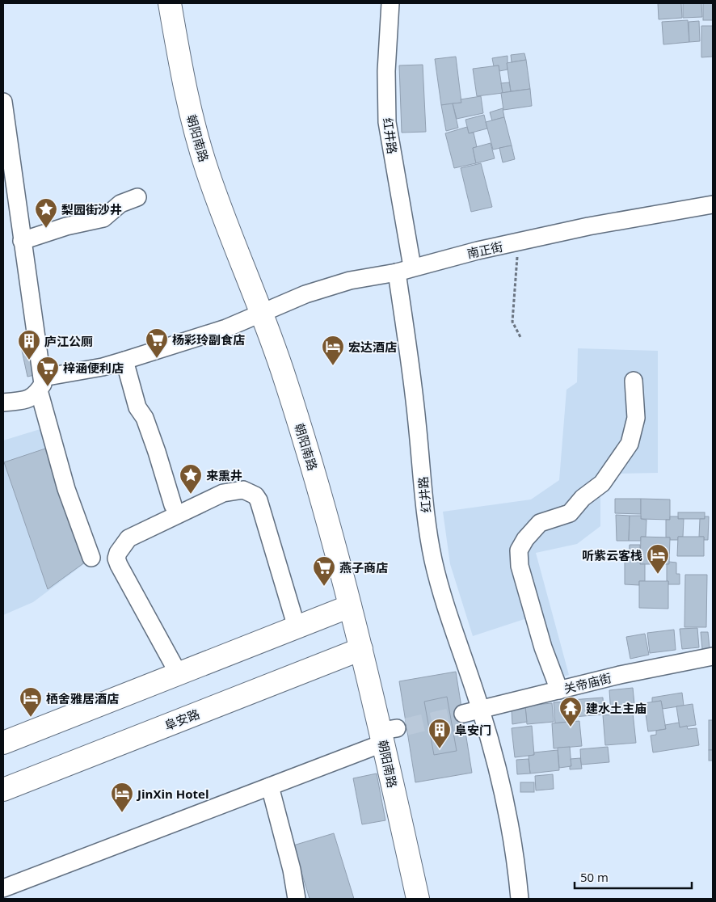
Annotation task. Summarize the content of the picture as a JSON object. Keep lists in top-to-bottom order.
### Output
{
  "streets": {
    "main road": ["朝阳南路", "阜安路"],
    "street": ["红井路", "南正街", "关帝庙街"]
  },
  "crossings": [
    ["红井路", "南正街"],
    ["红井路", "关帝庙街"],
    ["朝阳南路", "南正街"],
    ["朝阳南路", "阜安路"]
  ],
  "places": {
    "place": ["梨园街沙井", "来熏井"],
    "supermarket": ["杨彩玲副食店", "梓涵便利店", "燕子商店"],
    "building": ["庐江公厕", "阜安门"],
    "hotel": [
      "宏达酒店",
      "听紫云客栈",
      "栖舍雅居酒店",
      "JinXin Hotel"
    ],
    "temple": ["建水土主庙"]
  },
  "scale_bar": "50 m"
}
